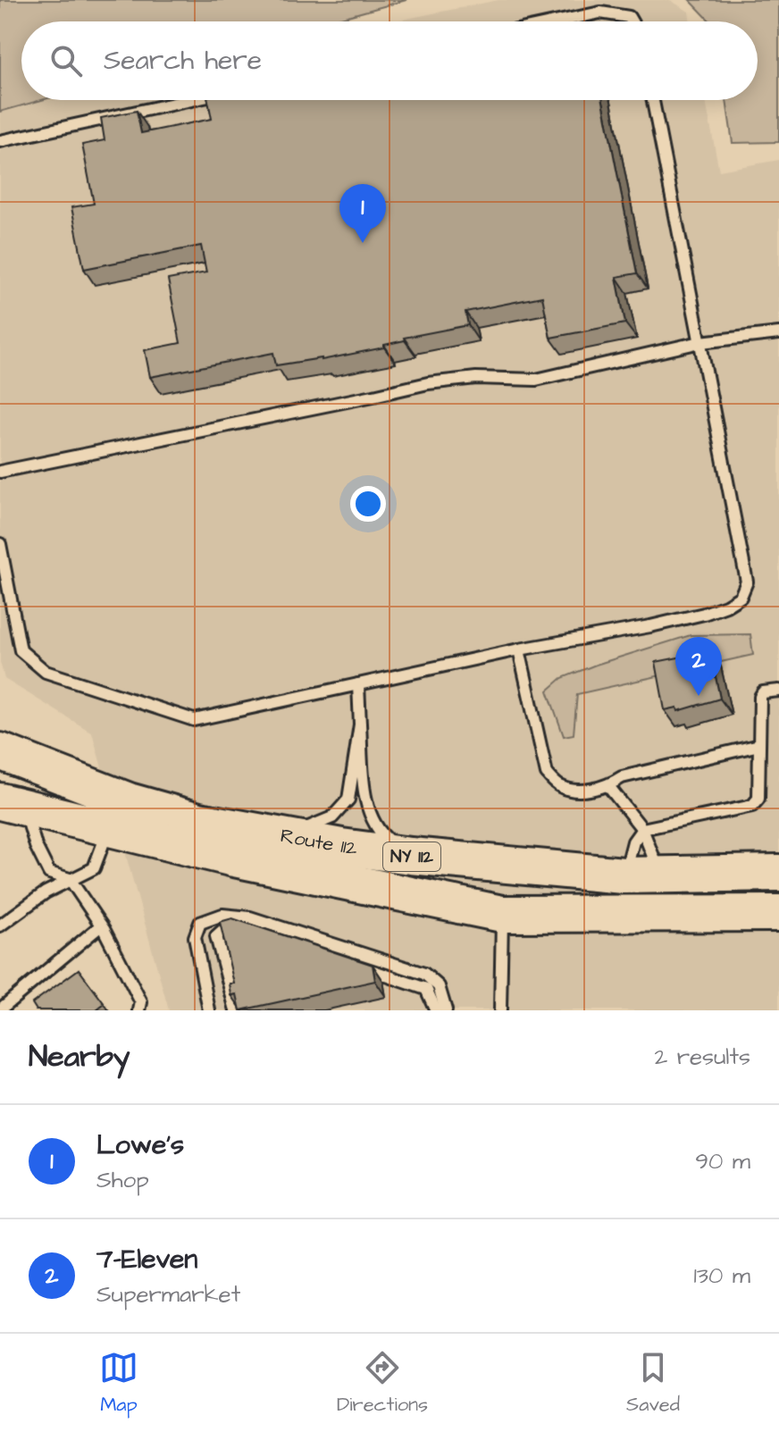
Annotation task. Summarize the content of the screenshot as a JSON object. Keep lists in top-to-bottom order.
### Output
{
  "streets": {
    "main road": ["Route 112", "NY 112"]
  },
  "page": {
    "search": "Search here",
    "pins": ["1", "2"],
    "heading": ["Nearby", "2 results"],
    "list": [
      {
        "mark": "1",
        "name": "Lowe's",
        "note": "Shop",
        "value": "90 m"
      },
      {
        "mark": "2",
        "name": "7-Eleven",
        "note": "Supermarket",
        "value": "130 m"
      }
    ],
    "nav": ["Map", "Directions", "Saved"]
  }
}
